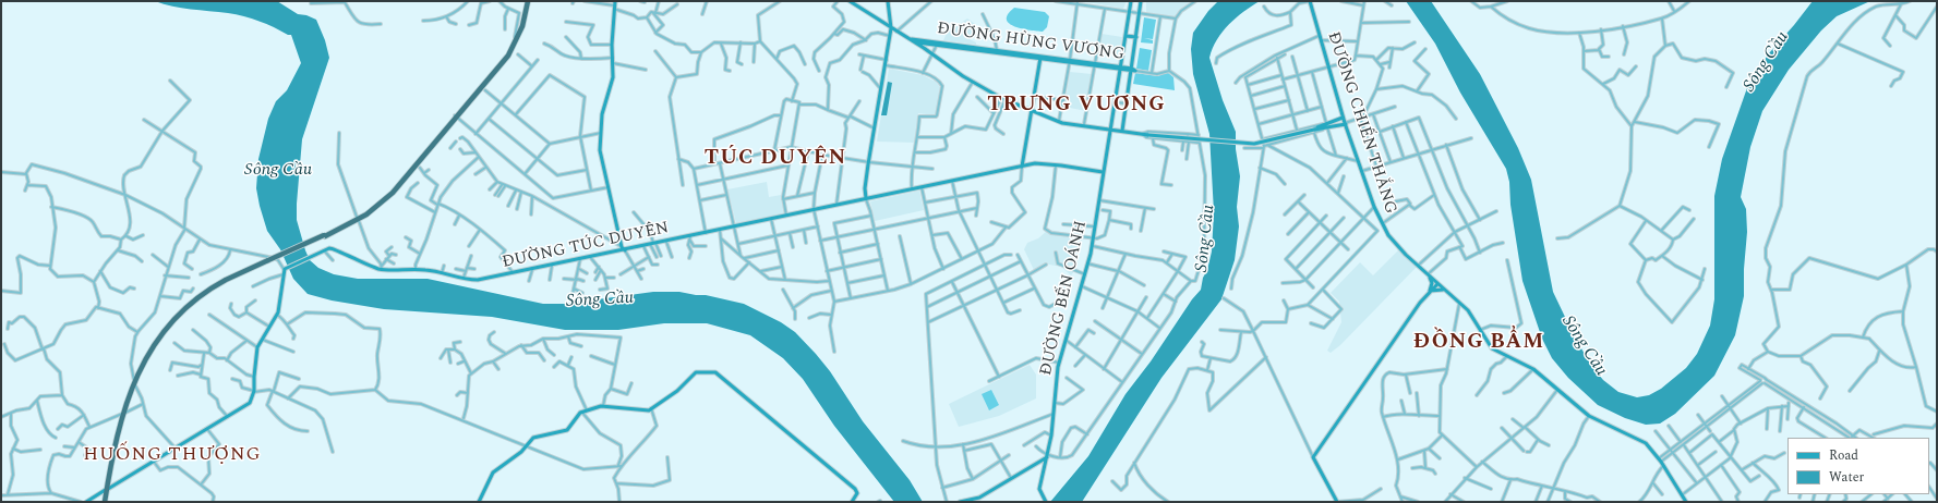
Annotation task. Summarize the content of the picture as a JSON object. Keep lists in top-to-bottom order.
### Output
{
  "streets": {
    "street": [
      "ĐƯỜNG HÙNG VƯƠNG",
      "ĐƯỜNG CHIẾN THẮNG",
      "ĐƯỜNG TÚC DUYÊN",
      "ĐƯỜNG BẾN OÁNH"
    ]
  },
  "crossings": [
    ["ĐƯỜNG HÙNG VƯƠNG", "ĐƯỜNG BẾN OÁNH"],
    ["ĐƯỜNG TÚC DUYÊN", "ĐƯỜNG BẾN OÁNH"]
  ],
  "districts": [
    "TRƯNG VƯƠNG",
    "TÚC DUYÊN",
    "ĐỒNG BẨM",
    "HUỐNG THƯỢNG"
  ],
  "water": ["Sông Cầu"],
  "legend": ["Road", "Water"]
}
